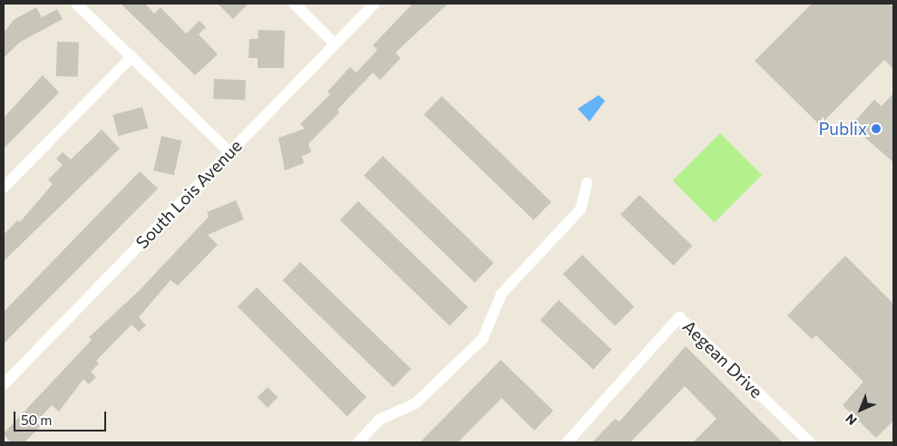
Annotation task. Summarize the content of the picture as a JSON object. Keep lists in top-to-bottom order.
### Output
{
  "streets": {
    "street": ["South Lois Avenue", "Aegean Drive"]
  },
  "places": ["Publix"],
  "scale_bar": "50 m",
  "north": "bottom left"
}
